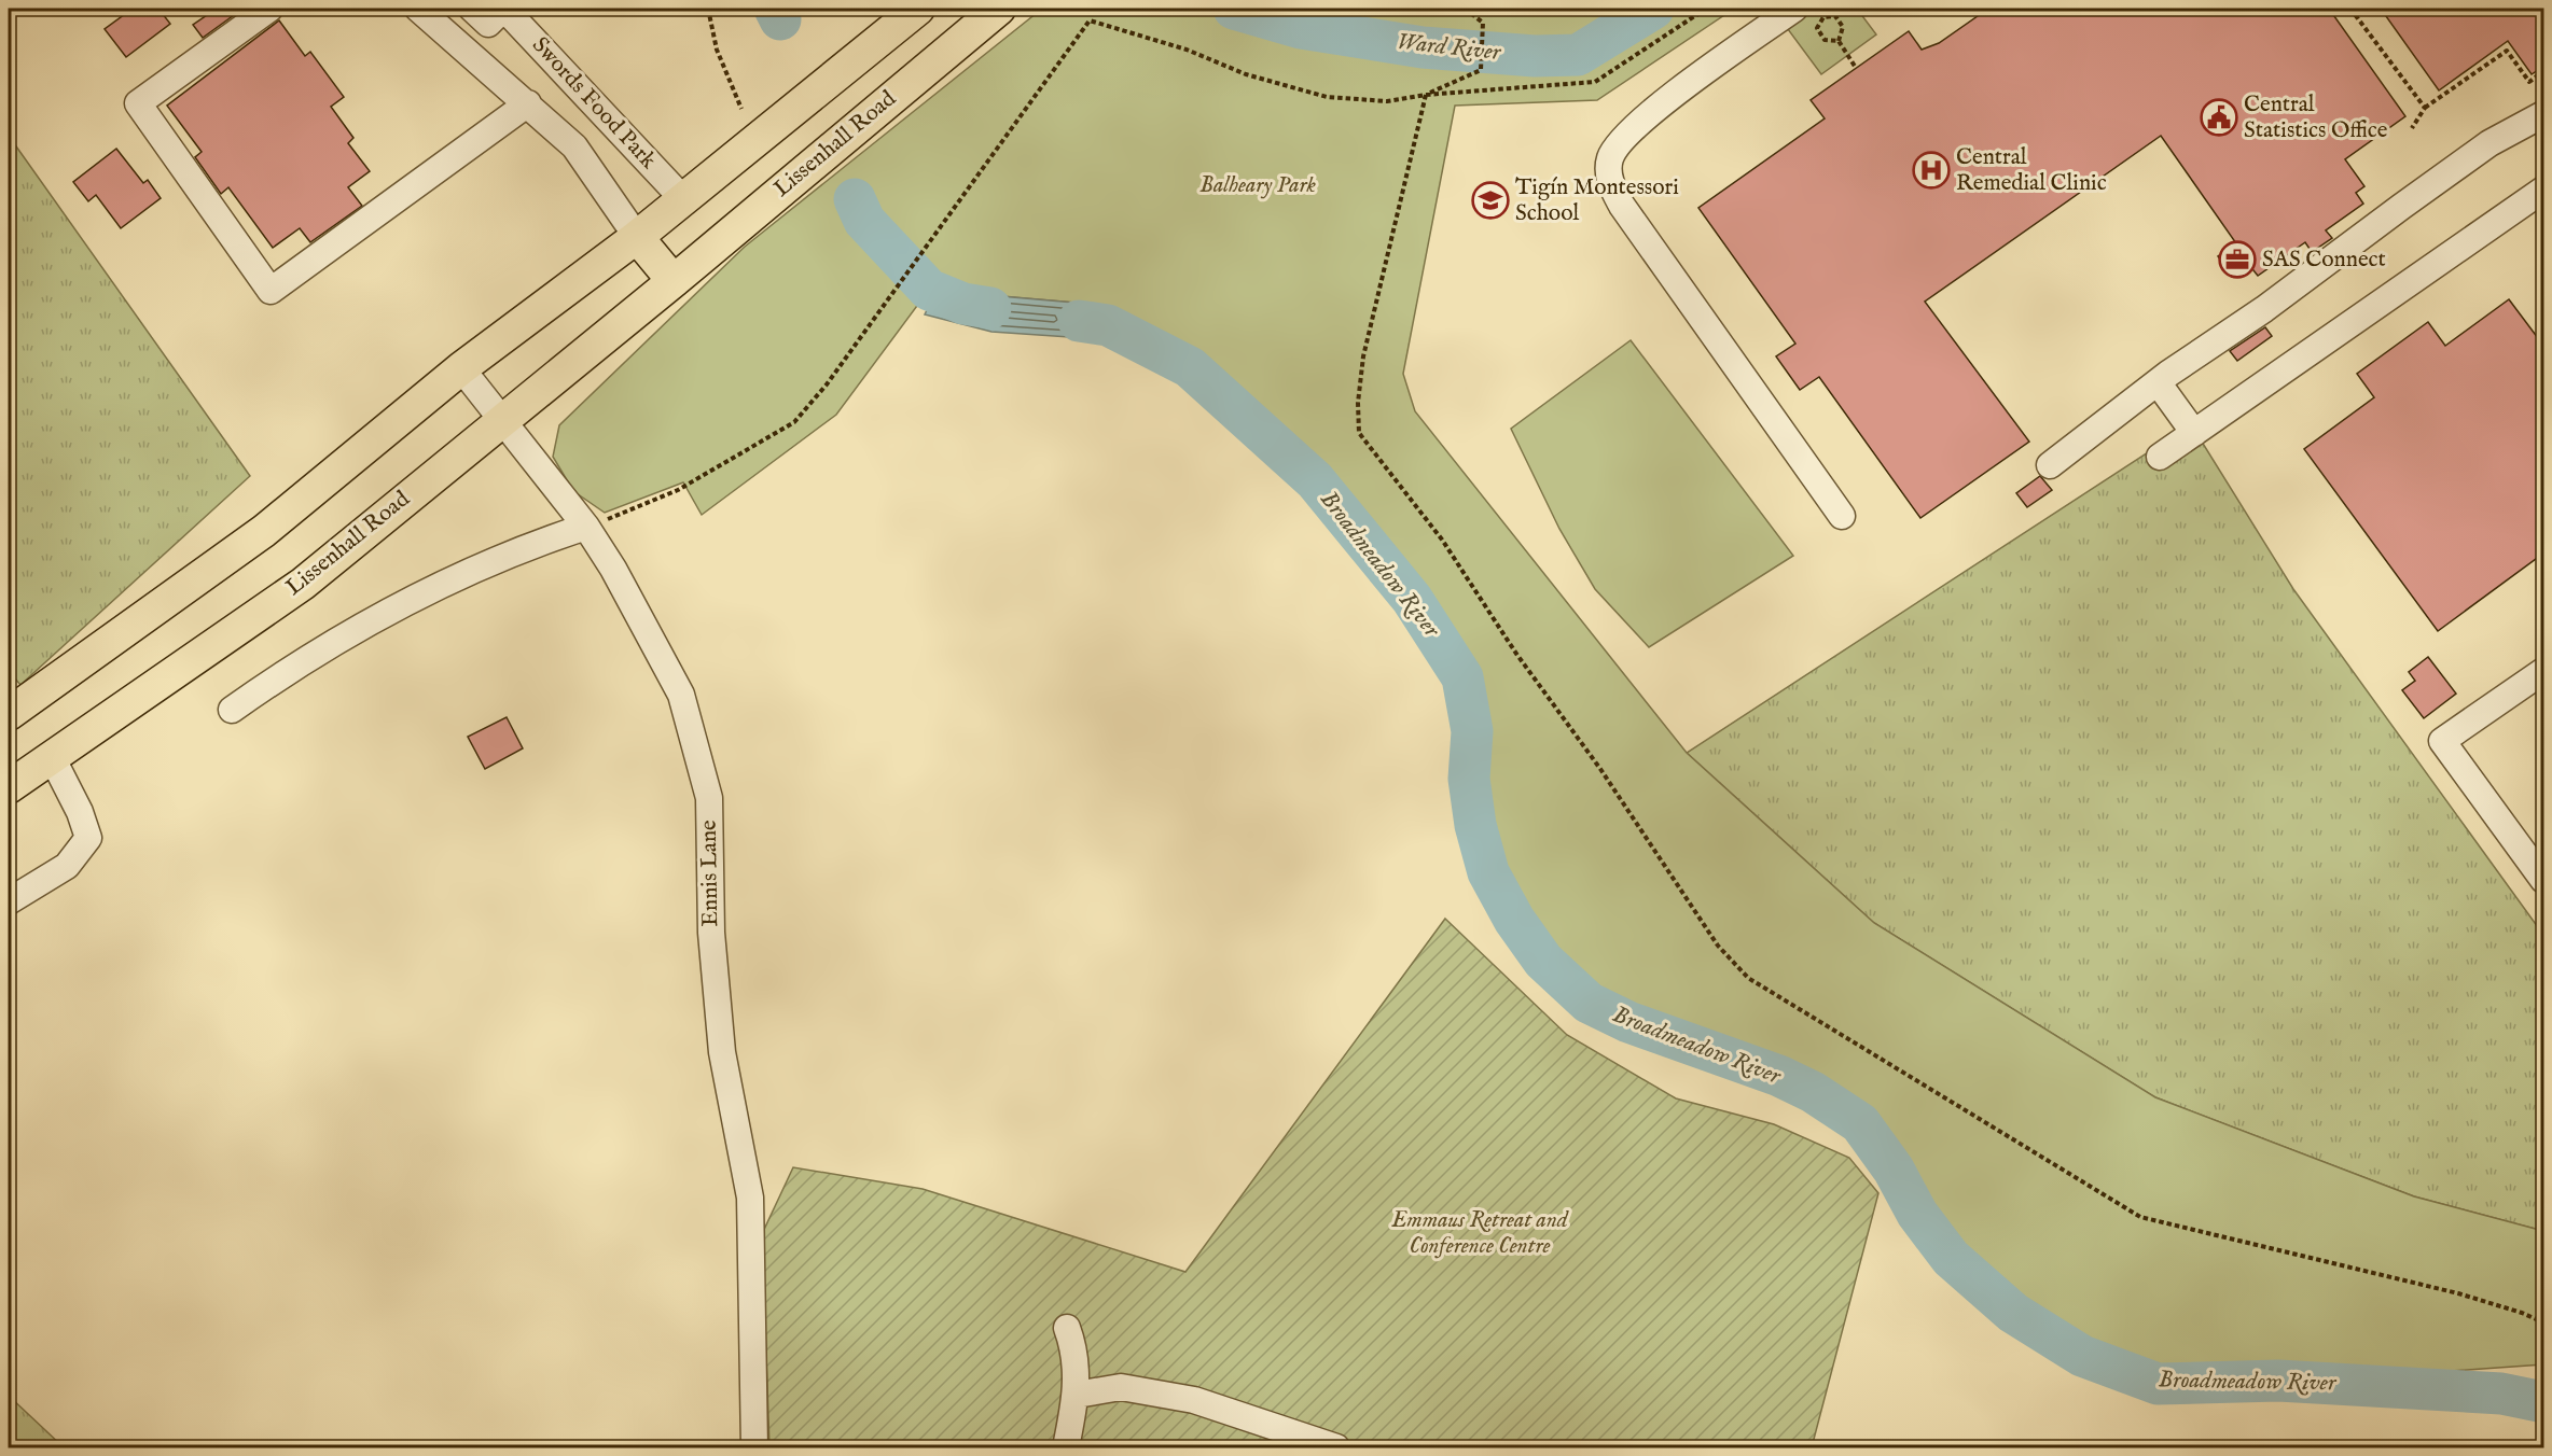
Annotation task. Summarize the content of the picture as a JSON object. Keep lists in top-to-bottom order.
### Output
{
  "streets": {
    "main road": ["Lissenhall Road"],
    "street": ["Swords Food Park", "Ennis Lane"]
  },
  "crossings": [
    ["Lissenhall Road", "Ennis Lane"]
  ],
  "water": ["Ward River", "Broadmeadow River"],
  "parks": ["Balheary Park", "Emmaus Retreat and Conference Centre"],
  "places": {
    "public building": ["Central Statistics Office"],
    "hospital": ["Central Remedial Clinic"],
    "school or university": ["Tigín Montessori School"],
    "office": ["SAS Connect"]
  }
}
